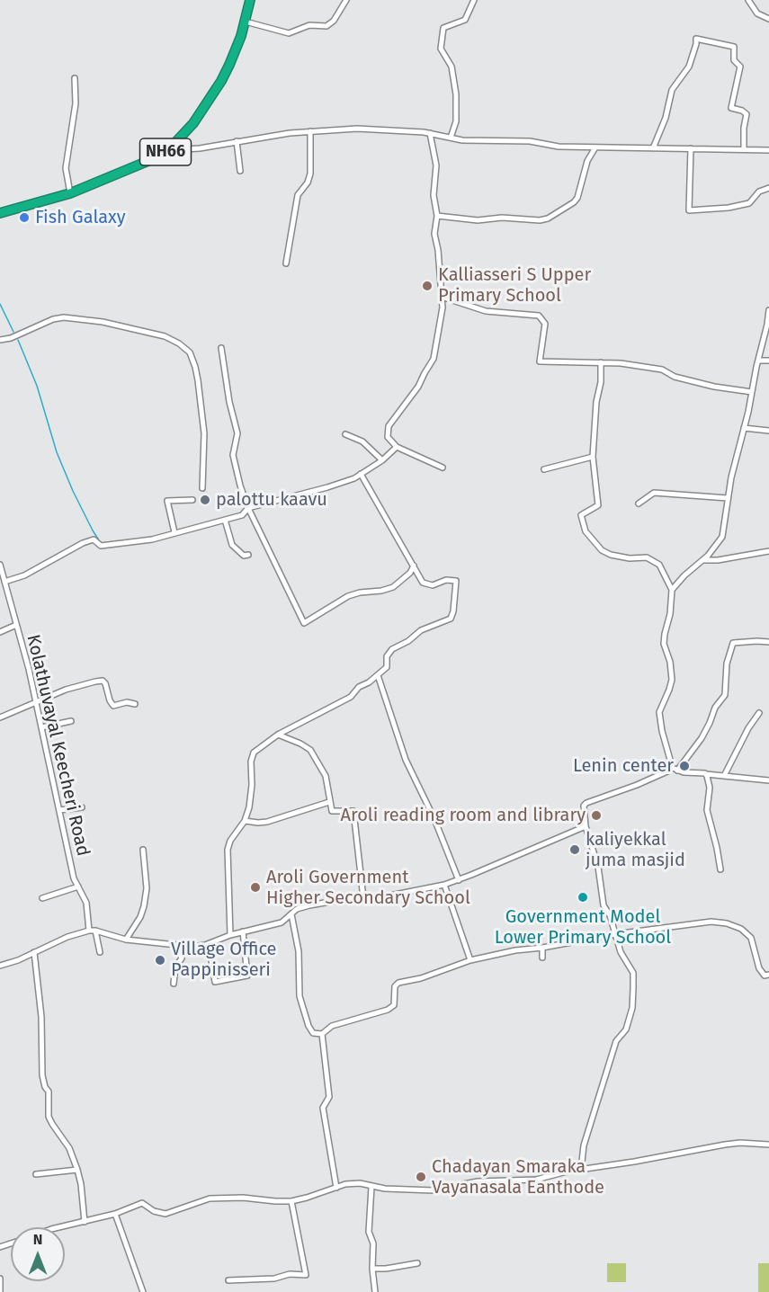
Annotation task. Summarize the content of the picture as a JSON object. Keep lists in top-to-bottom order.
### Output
{
  "streets": {
    "highway": ["NH66"],
    "street": ["Kolathuvayal Keecheri Road"]
  },
  "places": [
    "Fish Galaxy",
    "Kalliasseri S Upper Primary School",
    "palottu kaavu",
    "Lenin center",
    "Aroli reading room and library",
    "kaliyekkal juma masjid",
    "Aroli Government Higher Secondary School",
    "Government Model Lower Primary School",
    "Village Office Pappinisseri",
    "Chadayan Smaraka Vayanasala Eanthode"
  ],
  "north": "top"
}
